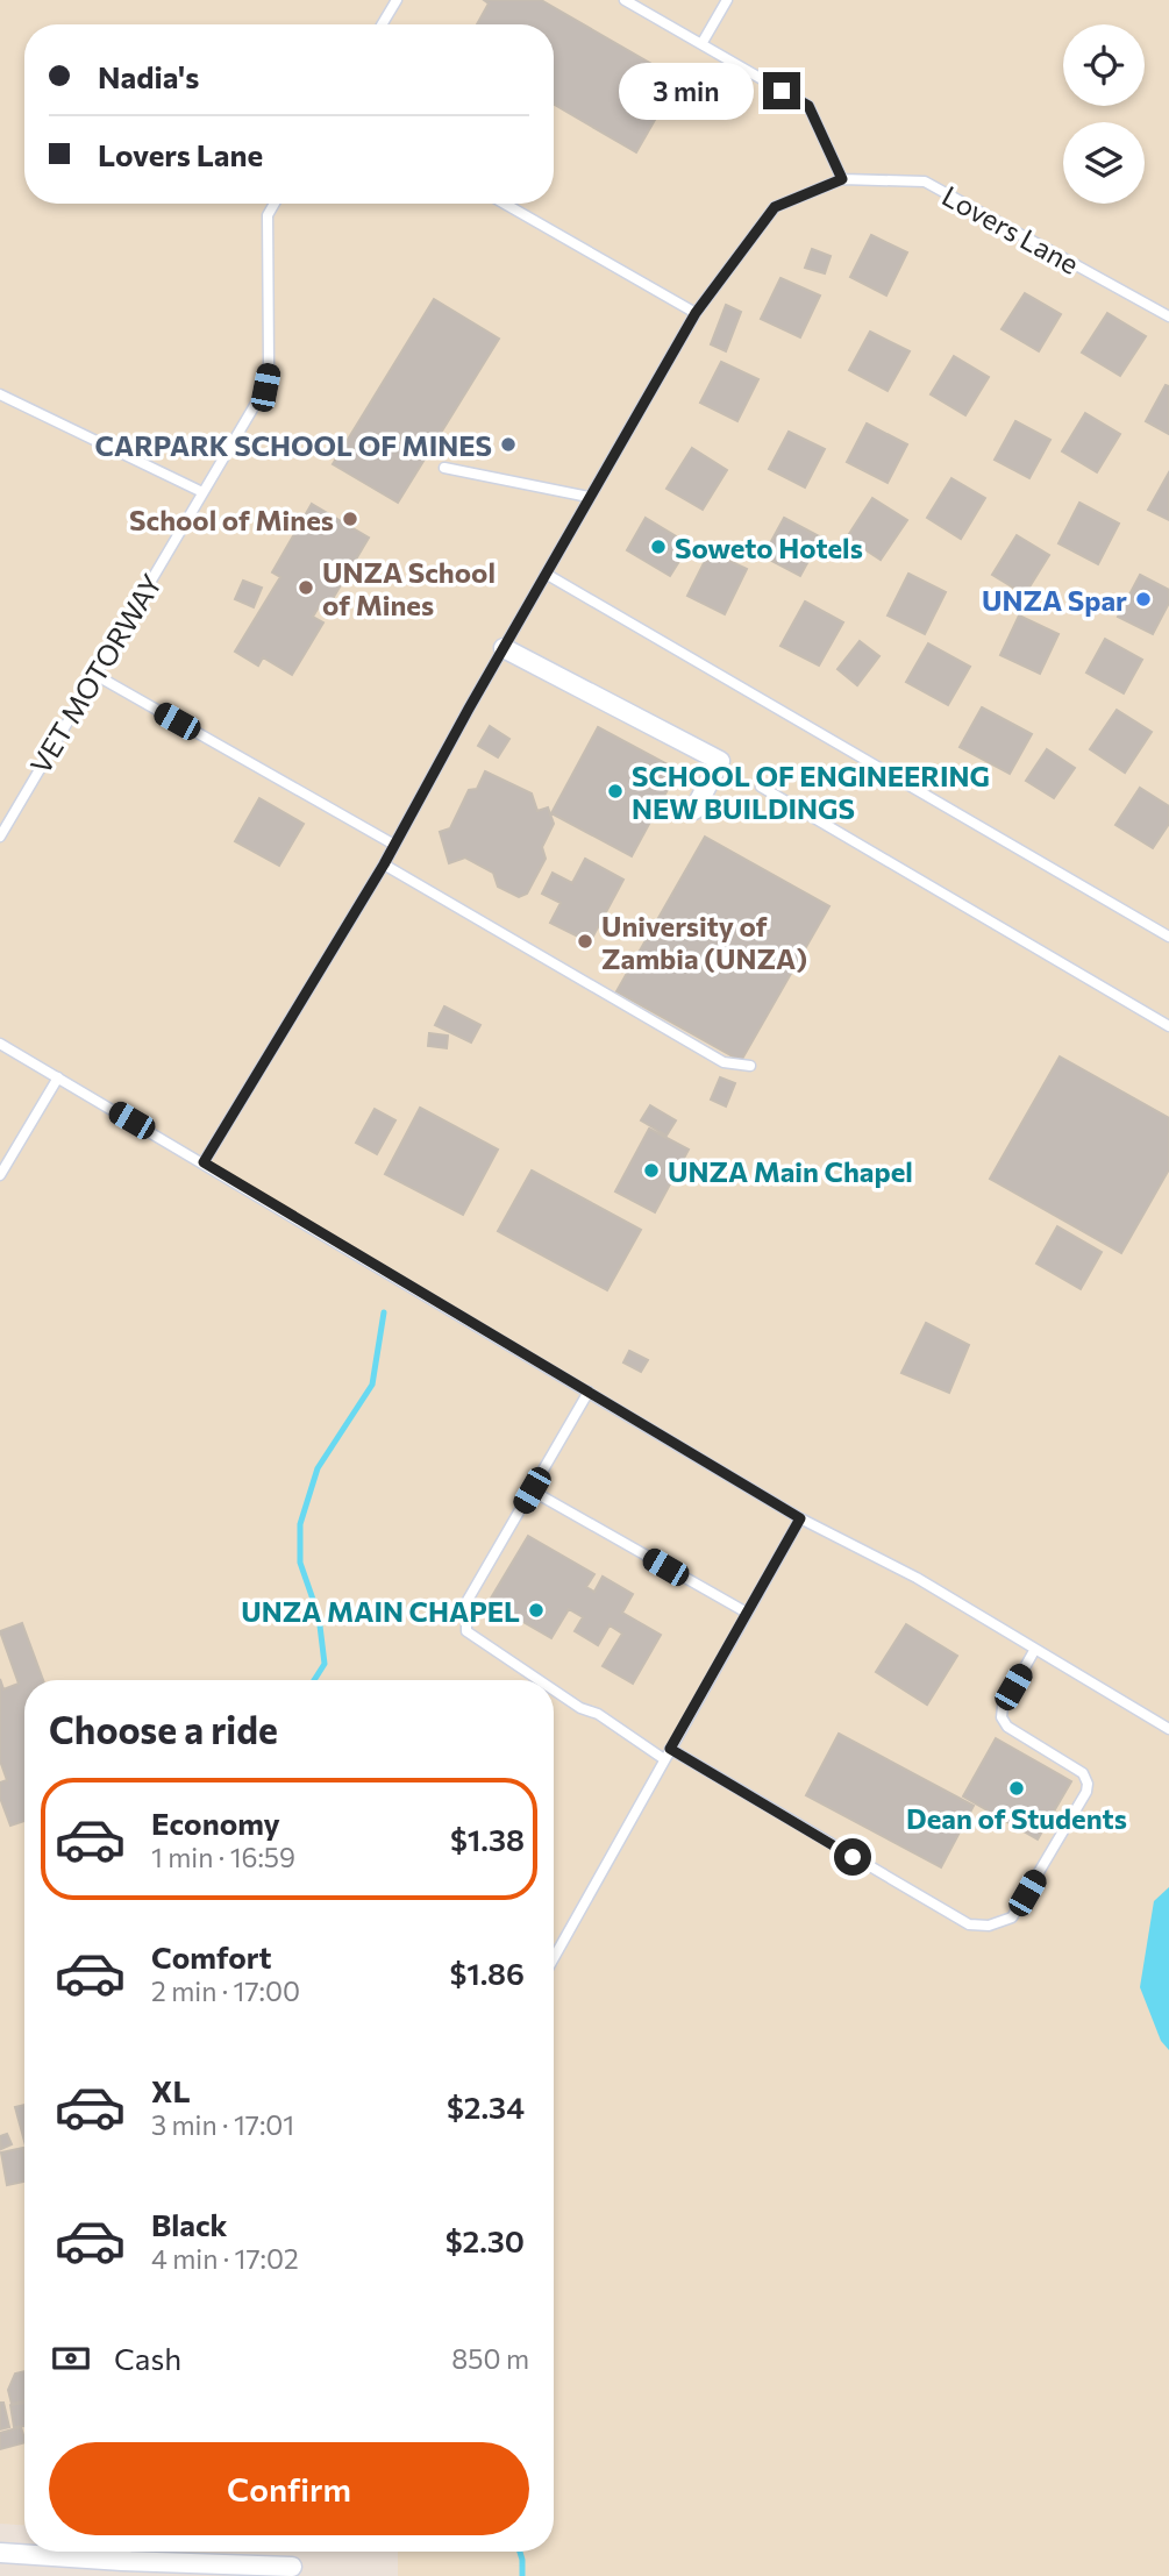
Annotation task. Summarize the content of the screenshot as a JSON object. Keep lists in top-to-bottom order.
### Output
{
  "streets": {
    "lane": ["Lovers Lane", "VET MOTORWAY"]
  },
  "places": [
    "CARPARK SCHOOL OF MINES",
    "School of Mines",
    "Soweto Hotels",
    "UNZA School of Mines",
    "UNZA Spar",
    "SCHOOL OF ENGINEERING NEW BUILDINGS",
    "University of Zambia (UNZA)",
    "UNZA Main Chapel",
    "UNZA MAIN CHAPEL",
    "Dean of Students"
  ],
  "page": {
    "banner": ["Nadia's", "Lovers Lane"],
    "bubble": "3 min",
    "heading": "Choose a ride",
    "list": [
      {
        "name": "Economy",
        "note": "1 min · 16:59",
        "value": "$1.38"
      },
      {
        "name": "Comfort",
        "note": "2 min · 17:00",
        "value": "$1.86"
      },
      {
        "name": "XL",
        "note": "3 min · 17:01",
        "value": "$2.34"
      },
      {
        "name": "Black",
        "note": "4 min · 17:02",
        "value": "$2.30"
      }
    ],
    "pay": ["Cash", "850 m"],
    "buttons": "Confirm"
  }
}
